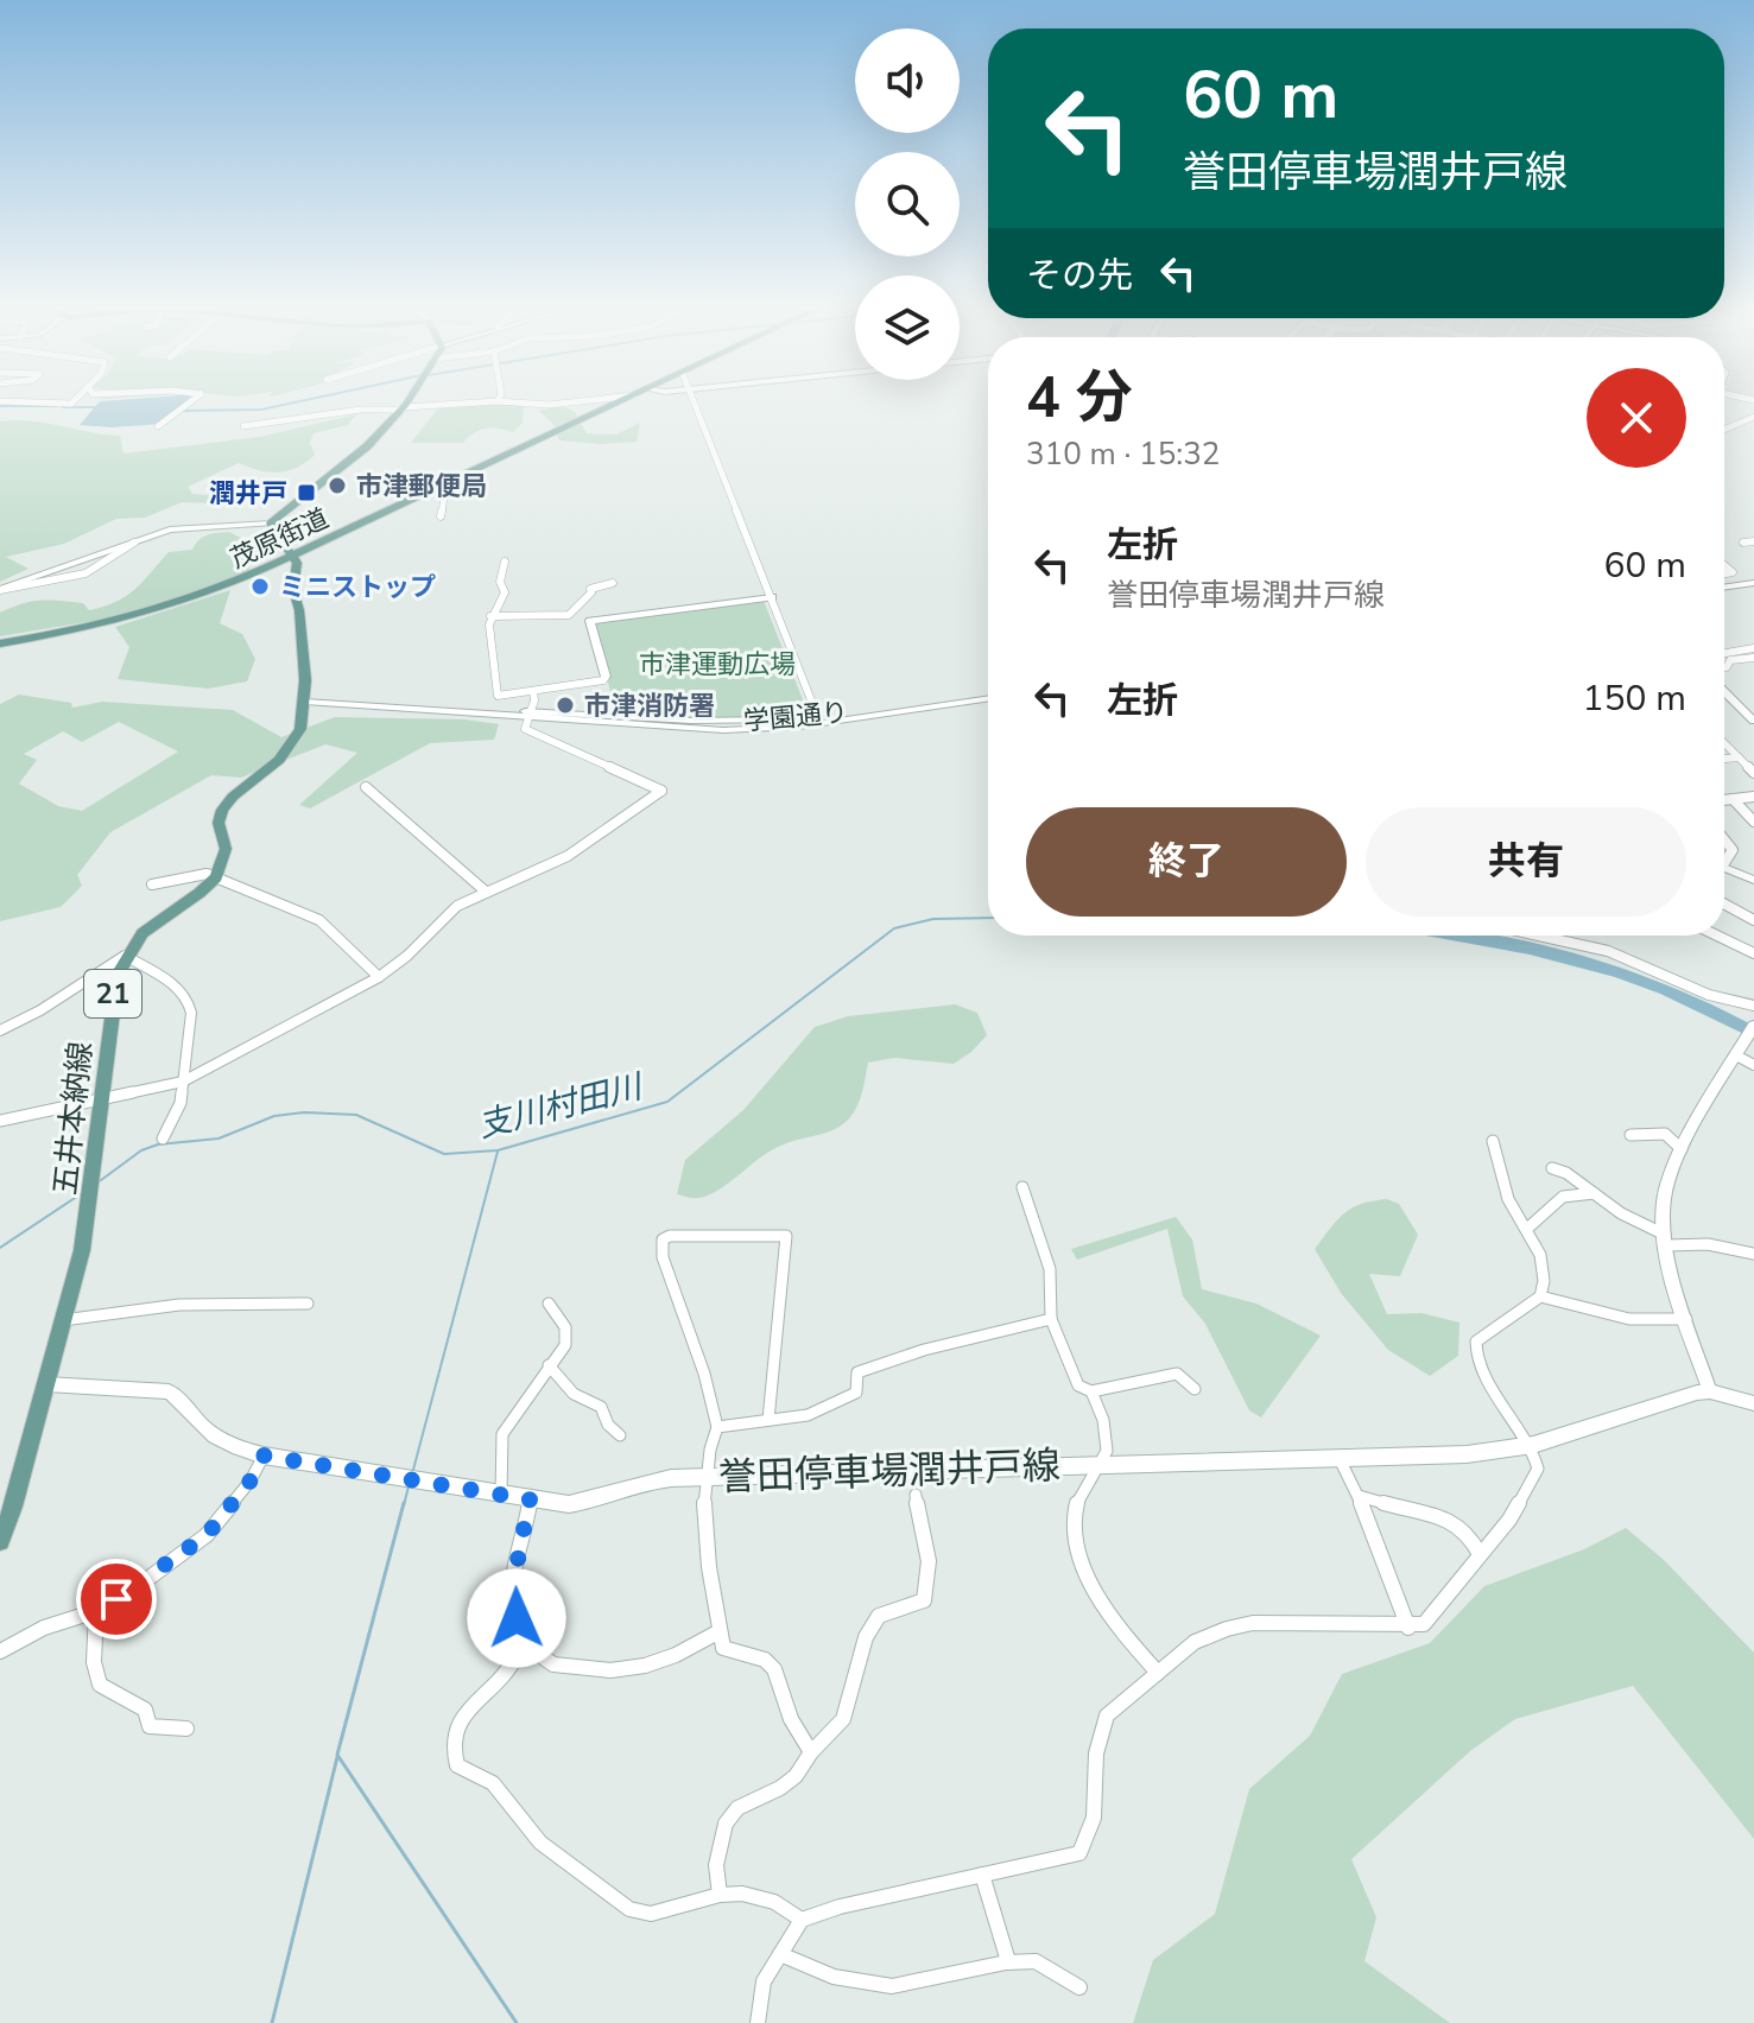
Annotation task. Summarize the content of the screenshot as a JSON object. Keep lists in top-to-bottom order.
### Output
{
  "streets": {
    "main road": [
      "茂原街道",
      "21",
      "五井本納線",
      "誉田停車場潤井戸線"
    ],
    "street": ["学園通り"]
  },
  "crossings": [
    ["五井本納線", "誉田停車場潤井戸線"]
  ],
  "water": ["支川村田川"],
  "parks": ["市津運動広場"],
  "places": {
    "other": ["市津郵便局", "ミニストップ", "市津消防署"],
    "transit": ["潤井戸"]
  },
  "page": {
    "turn": ["60 m", "誉田停車場潤井戸線"],
    "then": "その先",
    "heading": ["4 分", "310 m · 15:32"],
    "list": [
      {
        "name": "左折",
        "note": "誉田停車場潤井戸線",
        "value": "60 m"
      },
      {
        "name": "左折",
        "value": "150 m"
      }
    ],
    "buttons": ["終了", "共有"]
  }
}
